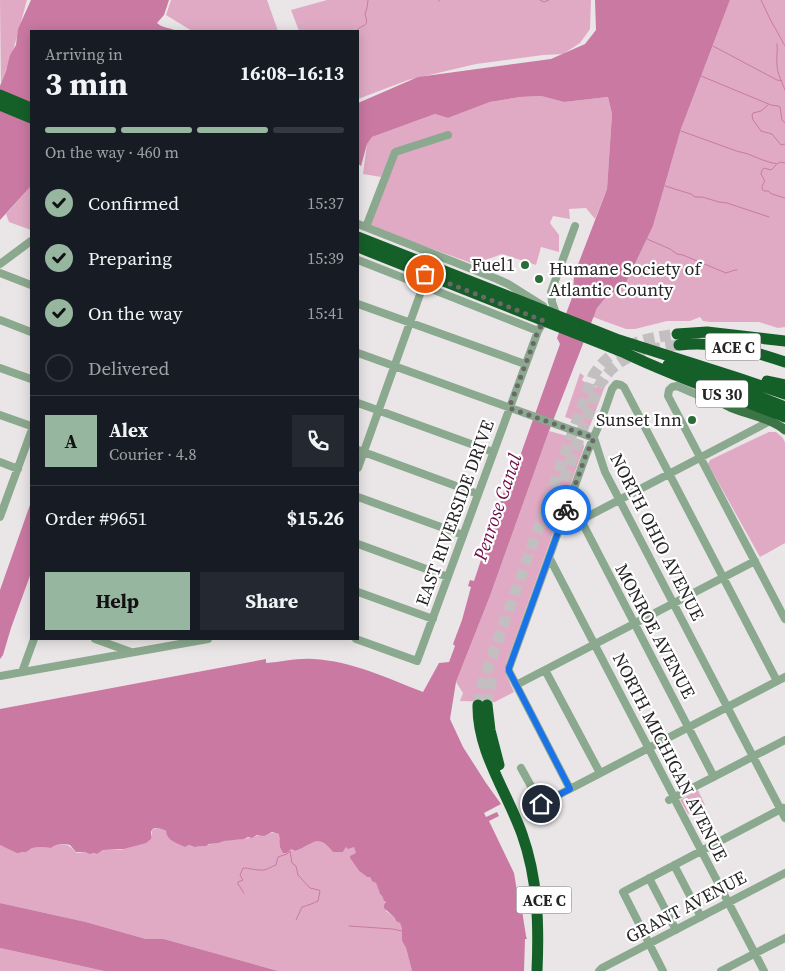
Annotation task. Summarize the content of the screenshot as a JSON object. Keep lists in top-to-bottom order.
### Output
{
  "streets": {
    "highway": ["ACE C", "US 30"],
    "street": [
      "EAST RIVERSIDE DRIVE",
      "NORTH OHIO AVENUE",
      "MONROE AVENUE",
      "NORTH MICHIGAN AVENUE",
      "GRANT AVENUE"
    ]
  },
  "crossings": [
    ["US 30", "EAST RIVERSIDE DRIVE"],
    ["EAST RIVERSIDE DRIVE", "NORTH OHIO AVENUE"],
    ["NORTH MICHIGAN AVENUE", "GRANT AVENUE"]
  ],
  "water": ["Penrose Canal"],
  "places": ["Fuel1", "Humane Society of Atlantic County", "Sunset Inn"],
  "page": {
    "heading": ["3 min", "Arriving in", "16:08–16:13"],
    "panel": [
      "Alex",
      "Courier · 4.8",
      "Order #9651",
      "$15.26"
    ],
    "bar": "On the way · 460 m",
    "list": [
      ["Confirmed", "15:37"],
      ["Preparing", "15:39"],
      ["On the way", "15:41"],
      "Delivered"
    ],
    "round": "A",
    "buttons": ["Help", "Share"]
  }
}
